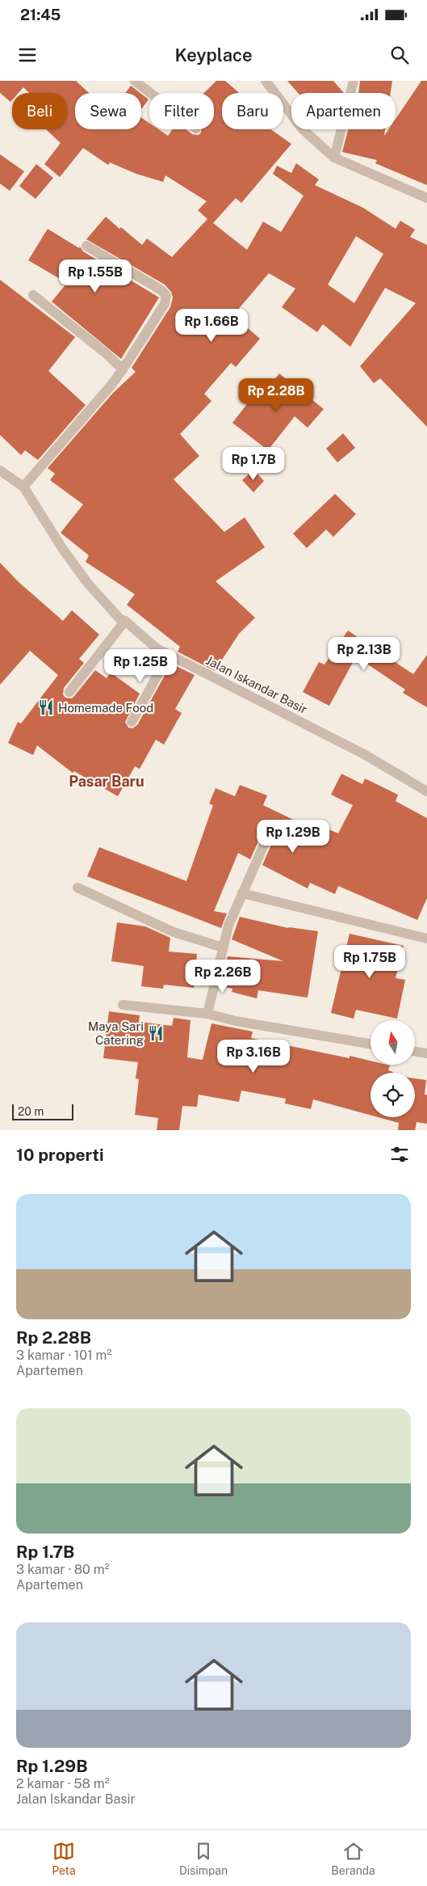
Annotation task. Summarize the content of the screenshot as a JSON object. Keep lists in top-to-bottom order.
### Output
{
  "streets": {
    "street": ["Jalan Iskandar Basir"]
  },
  "districts": ["Pasar Baru"],
  "places": {
    "restaurant": ["Homemade Food", "Maya Sari Catering"]
  },
  "scale_bar": "20 m",
  "north": "top",
  "page": {
    "status": "21:45",
    "header": "Keyplace",
    "chip": [
      "Beli",
      "Sewa",
      "Filter",
      "Baru",
      "Apartemen"
    ],
    "price": [
      "Rp 1.55B",
      "Rp 1.66B",
      "Rp 2.28B",
      "Rp 1.7B",
      "Rp 2.13B",
      "Rp 1.25B",
      "Rp 1.29B",
      "Rp 1.75B",
      "Rp 2.26B",
      "Rp 3.16B"
    ],
    "scale": "20 m",
    "heading": "10 properti",
    "list": [
      {
        "name": "Rp 2.28B",
        "note": "3 kamar · 101 m² · Apartemen"
      },
      {
        "name": "Rp 1.7B",
        "note": "3 kamar · 80 m² · Apartemen"
      },
      {
        "name": "Rp 1.29B",
        "note": "2 kamar · 58 m² · Jalan Iskandar Basir"
      }
    ],
    "tabs": ["Peta", "Disimpan", "Beranda"]
  }
}
